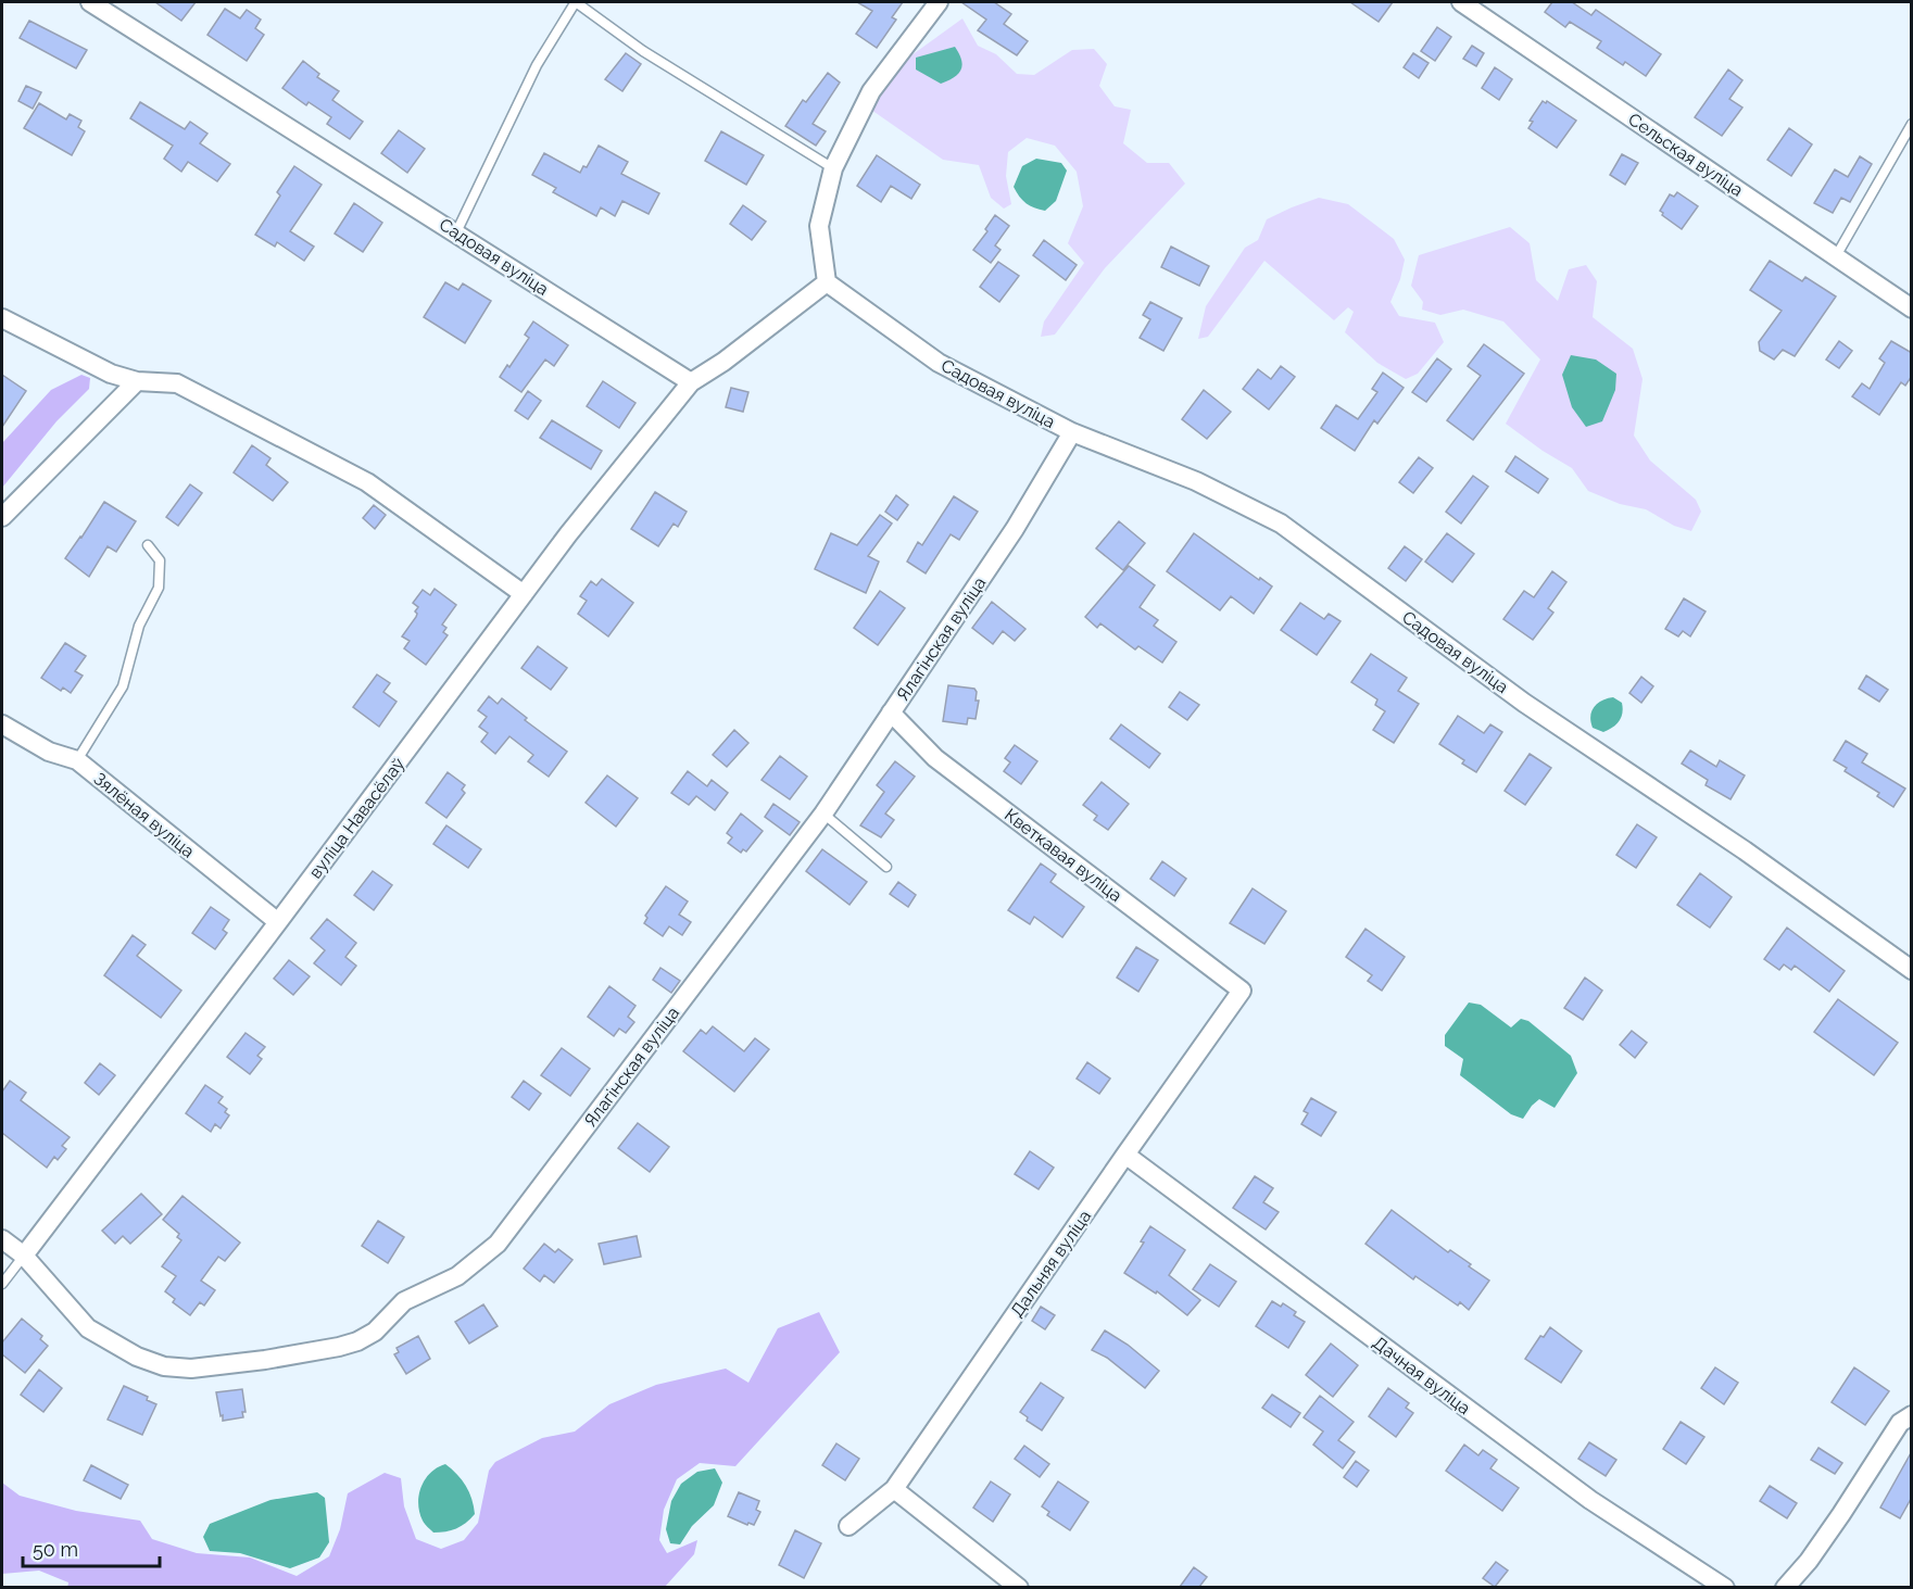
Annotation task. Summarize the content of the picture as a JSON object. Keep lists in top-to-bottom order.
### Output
{
  "streets": {
    "street": [
      "Сельская вуліца",
      "Садовая вуліца",
      "Ялагінская вуліца",
      "Зялёная вуліца",
      "вуліца Навасёлаў",
      "Кветкавая вуліца",
      "Дальняя вуліца",
      "Дачная вуліца"
    ]
  },
  "crossings": [
    ["Садовая вуліца", "Ялагінская вуліца"],
    ["Садовая вуліца", "вуліца Навасёлаў"],
    ["Ялагінская вуліца", "вуліца Навасёлаў"],
    ["Ялагінская вуліца", "Кветкавая вуліца"],
    ["Зялёная вуліца", "вуліца Навасёлаў"],
    ["Кветкавая вуліца", "Дальняя вуліца"],
    ["Дальняя вуліца", "Дачная вуліца"]
  ],
  "scale_bar": "50 m"
}
